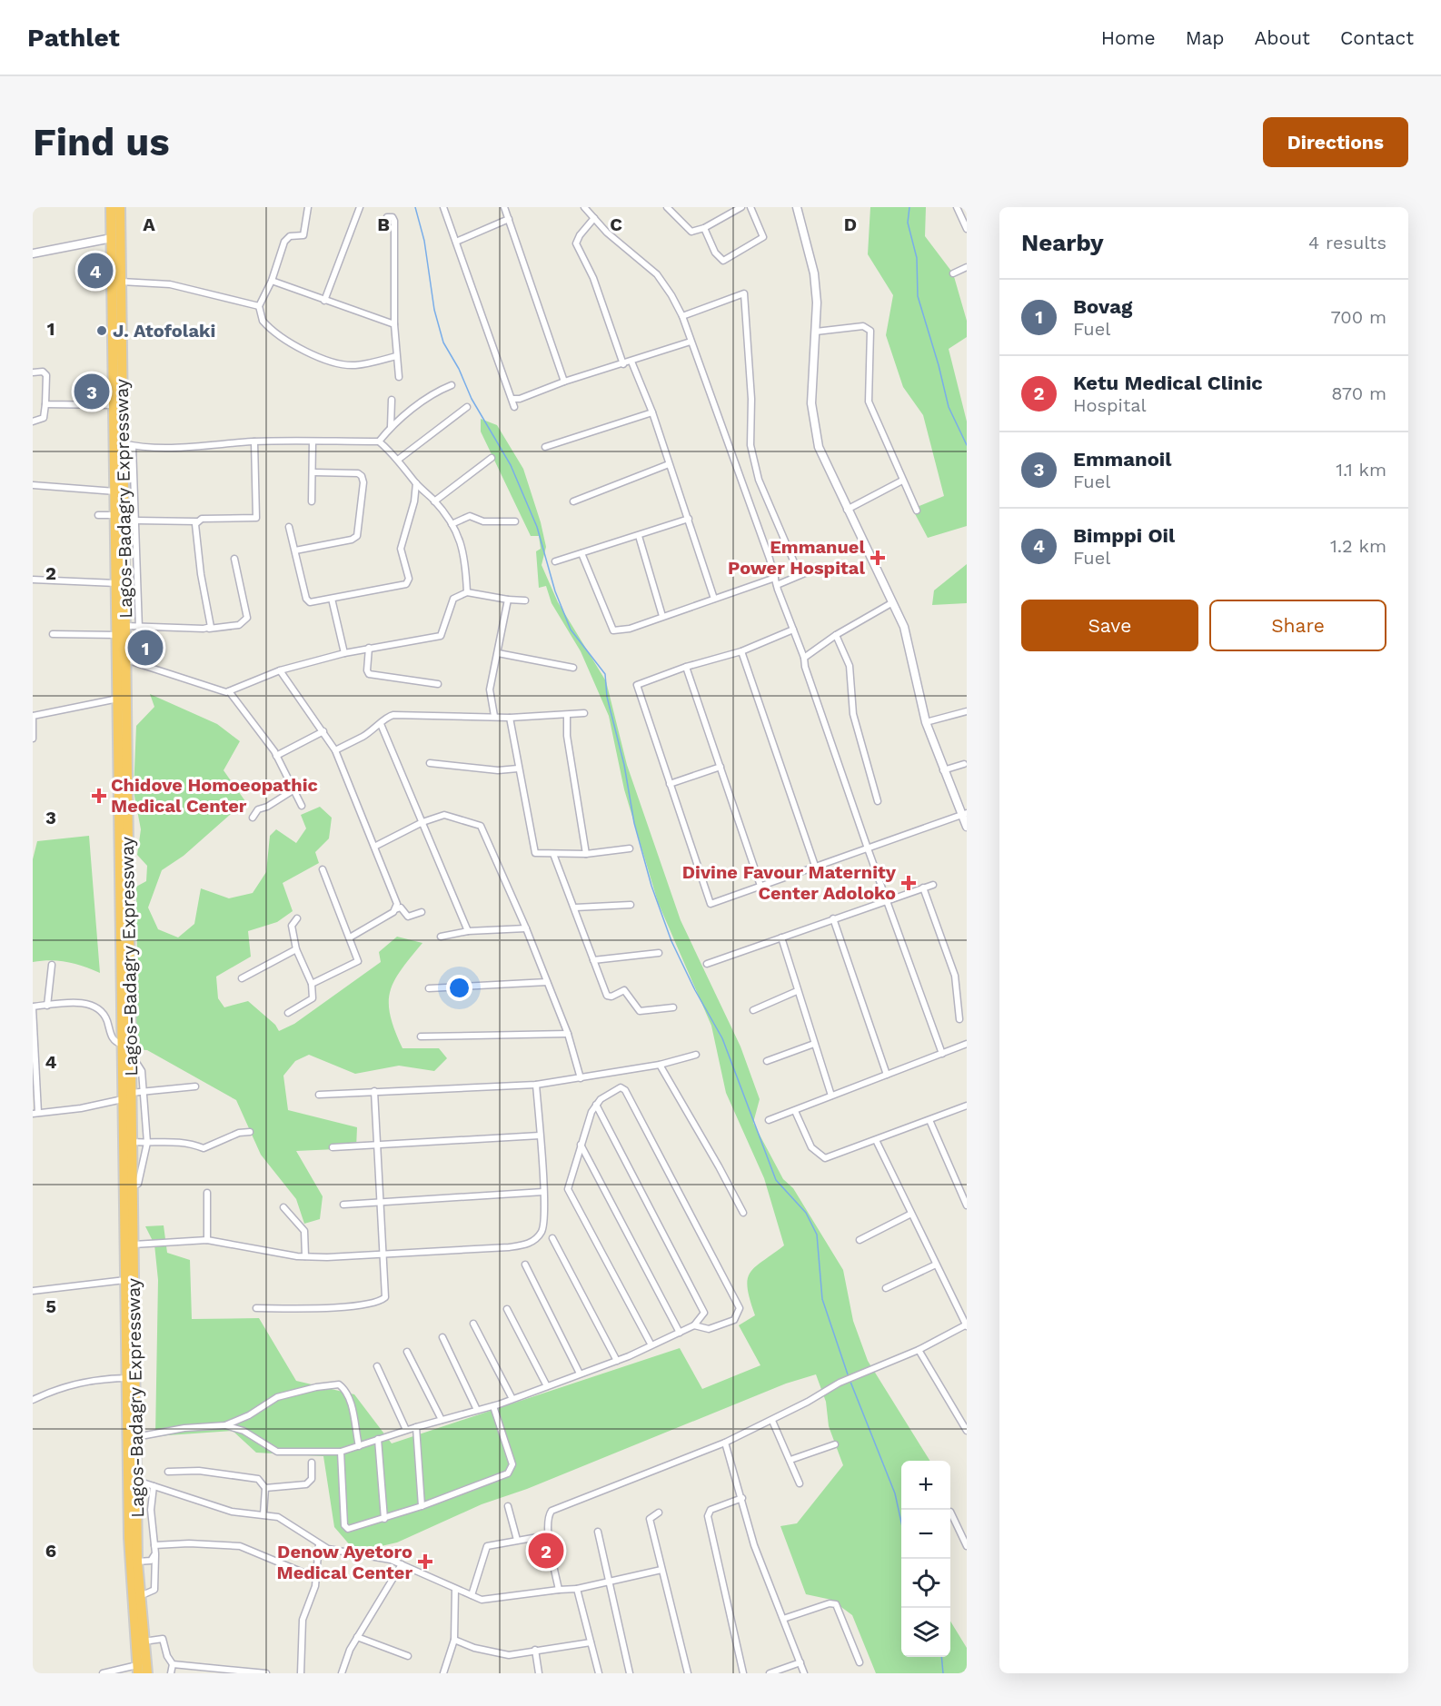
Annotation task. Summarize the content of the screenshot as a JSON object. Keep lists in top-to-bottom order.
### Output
{
  "streets": {
    "highway": ["Lagos-Badagry Expressway"]
  },
  "places": {
    "other": ["J. Atofolaki"],
    "health": [
      "Emmanuel Power Hospital",
      "Chidove Homoeopathic Medical Center",
      "Divine Favour Maternity Center Adoloko",
      "Denow Ayetoro Medical Center"
    ]
  },
  "page": {
    "header": "Pathlet",
    "nav": [
      "Home",
      "Map",
      "About",
      "Contact"
    ],
    "buttons": [
      "Directions",
      ["Save", "Share"]
    ],
    "title": "Find us",
    "heading": ["Nearby", "4 results"],
    "pins": [
      "4",
      "3",
      "1",
      "2"
    ],
    "list": [
      {
        "mark": "1",
        "name": "Bovag",
        "note": "Fuel",
        "value": "700 m"
      },
      {
        "mark": "2",
        "name": "Ketu Medical Clinic",
        "note": "Hospital",
        "value": "870 m"
      },
      {
        "mark": "3",
        "name": "Emmanoil",
        "note": "Fuel",
        "value": "1.1 km"
      },
      {
        "mark": "4",
        "name": "Bimppi Oil",
        "note": "Fuel",
        "value": "1.2 km"
      }
    ],
    "map_buttons": ["+", "−"]
  },
  "grid": {
    "columns": [
      "A",
      "B",
      "C",
      "D"
    ],
    "rows": [
      "1",
      "2",
      "3",
      "4",
      "5",
      "6"
    ]
  }
}
